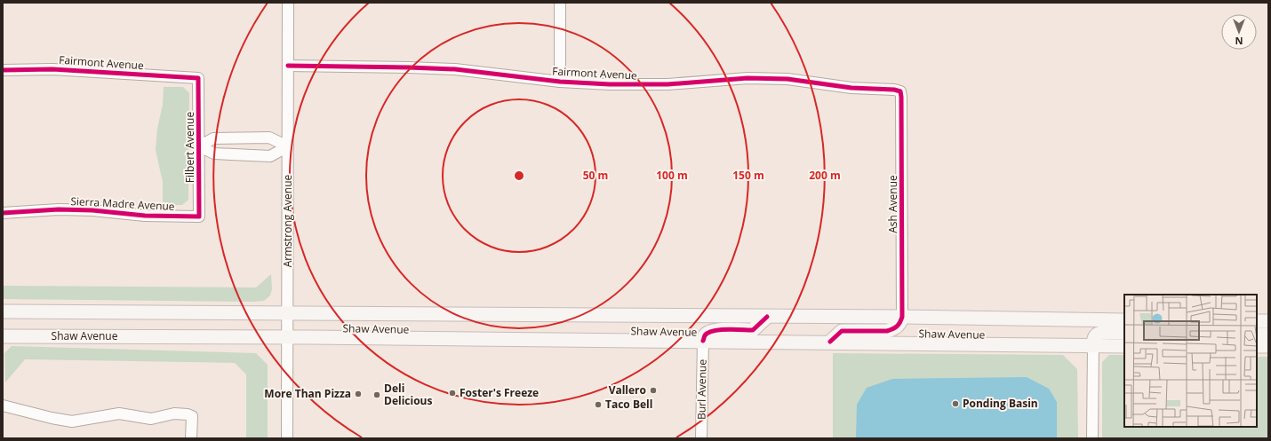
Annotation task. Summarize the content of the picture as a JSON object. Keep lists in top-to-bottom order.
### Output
{
  "streets": {
    "main road": ["Shaw Avenue"],
    "street": [
      "Fairmont Avenue",
      "Filbert Avenue",
      "Sierra Madre Avenue",
      "Ash Avenue",
      "Armstrong Avenue",
      "Burl Avenue"
    ]
  },
  "crossings": [
    ["Fairmont Avenue", "Filbert Avenue"],
    ["Fairmont Avenue", "Ash Avenue"],
    ["Fairmont Avenue", "Armstrong Avenue"],
    ["Filbert Avenue", "Sierra Madre Avenue"],
    ["Ash Avenue", "Shaw Avenue"],
    ["Armstrong Avenue", "Shaw Avenue"],
    ["Shaw Avenue", "Burl Avenue"]
  ],
  "places": [
    "Vallero",
    "Foster's Freeze",
    "More Than Pizza",
    "Deli Delicious",
    "Ponding Basin",
    "Taco Bell"
  ],
  "north": "bottom",
  "rings": [
    "50 m",
    "100 m",
    "150 m",
    "200 m"
  ]
}
